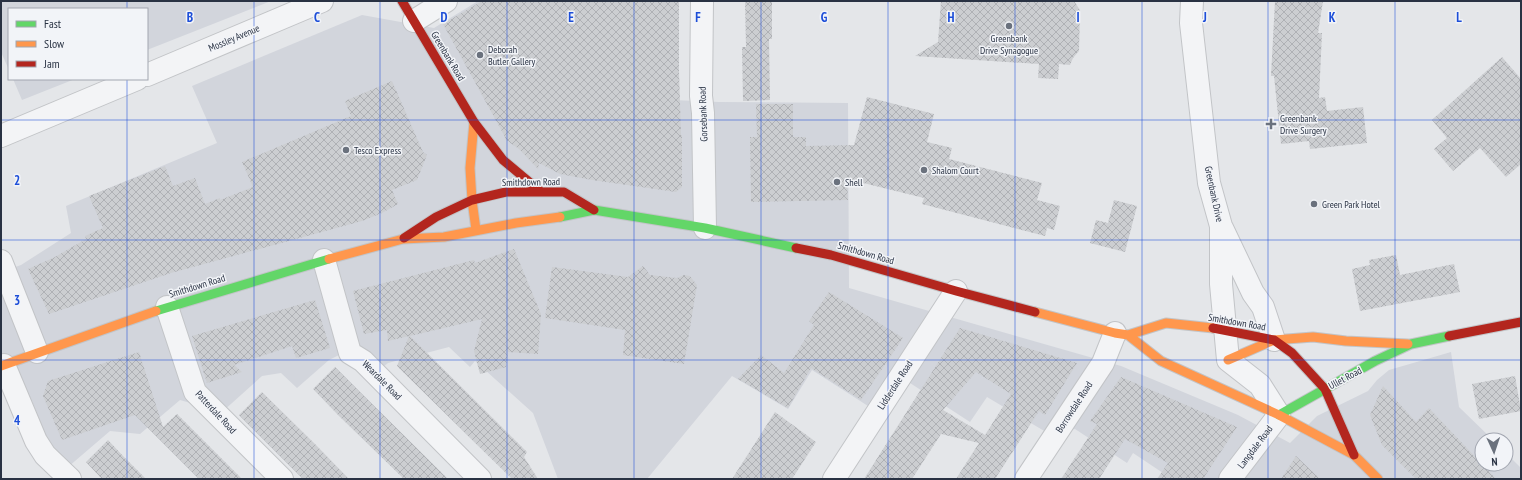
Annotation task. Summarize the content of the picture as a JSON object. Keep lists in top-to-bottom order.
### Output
{
  "streets": {
    "main road": ["Greenbank Road", "Smithdown Road", "Ullet Road"],
    "street": [
      "Mossley Avenue",
      "Gorsebank Road",
      "Greenbank Drive",
      "Weardale Road",
      "Lidderdale Road",
      "Borrowdale Road",
      "Patterdale Road",
      "Langdale Road"
    ]
  },
  "crossings": [
    ["Greenbank Road", "Smithdown Road"],
    ["Gorsebank Road", "Smithdown Road"],
    ["Smithdown Road", "Greenbank Drive"],
    ["Smithdown Road", "Ullet Road"],
    ["Smithdown Road", "Weardale Road"],
    ["Smithdown Road", "Lidderdale Road"],
    ["Smithdown Road", "Borrowdale Road"],
    ["Smithdown Road", "Patterdale Road"],
    ["Smithdown Road", "Langdale Road"],
    ["Greenbank Drive", "Ullet Road"],
    ["Ullet Road", "Langdale Road"]
  ],
  "places": {
    "other": [
      "Greenbank Drive Synagogue",
      "Deborah Butler Gallery",
      "Tesco Express",
      "Shalom Court",
      "Shell",
      "Green Park Hotel"
    ],
    "health": ["Greenbank Drive Surgery"]
  },
  "legend": ["Fast", "Slow", "Jam"],
  "north": "bottom",
  "grid": {
    "columns": [
      "B",
      "C",
      "D",
      "E",
      "F",
      "G",
      "H",
      "I",
      "J",
      "K",
      "L"
    ],
    "rows": ["2", "3", "4"]
  }
}
